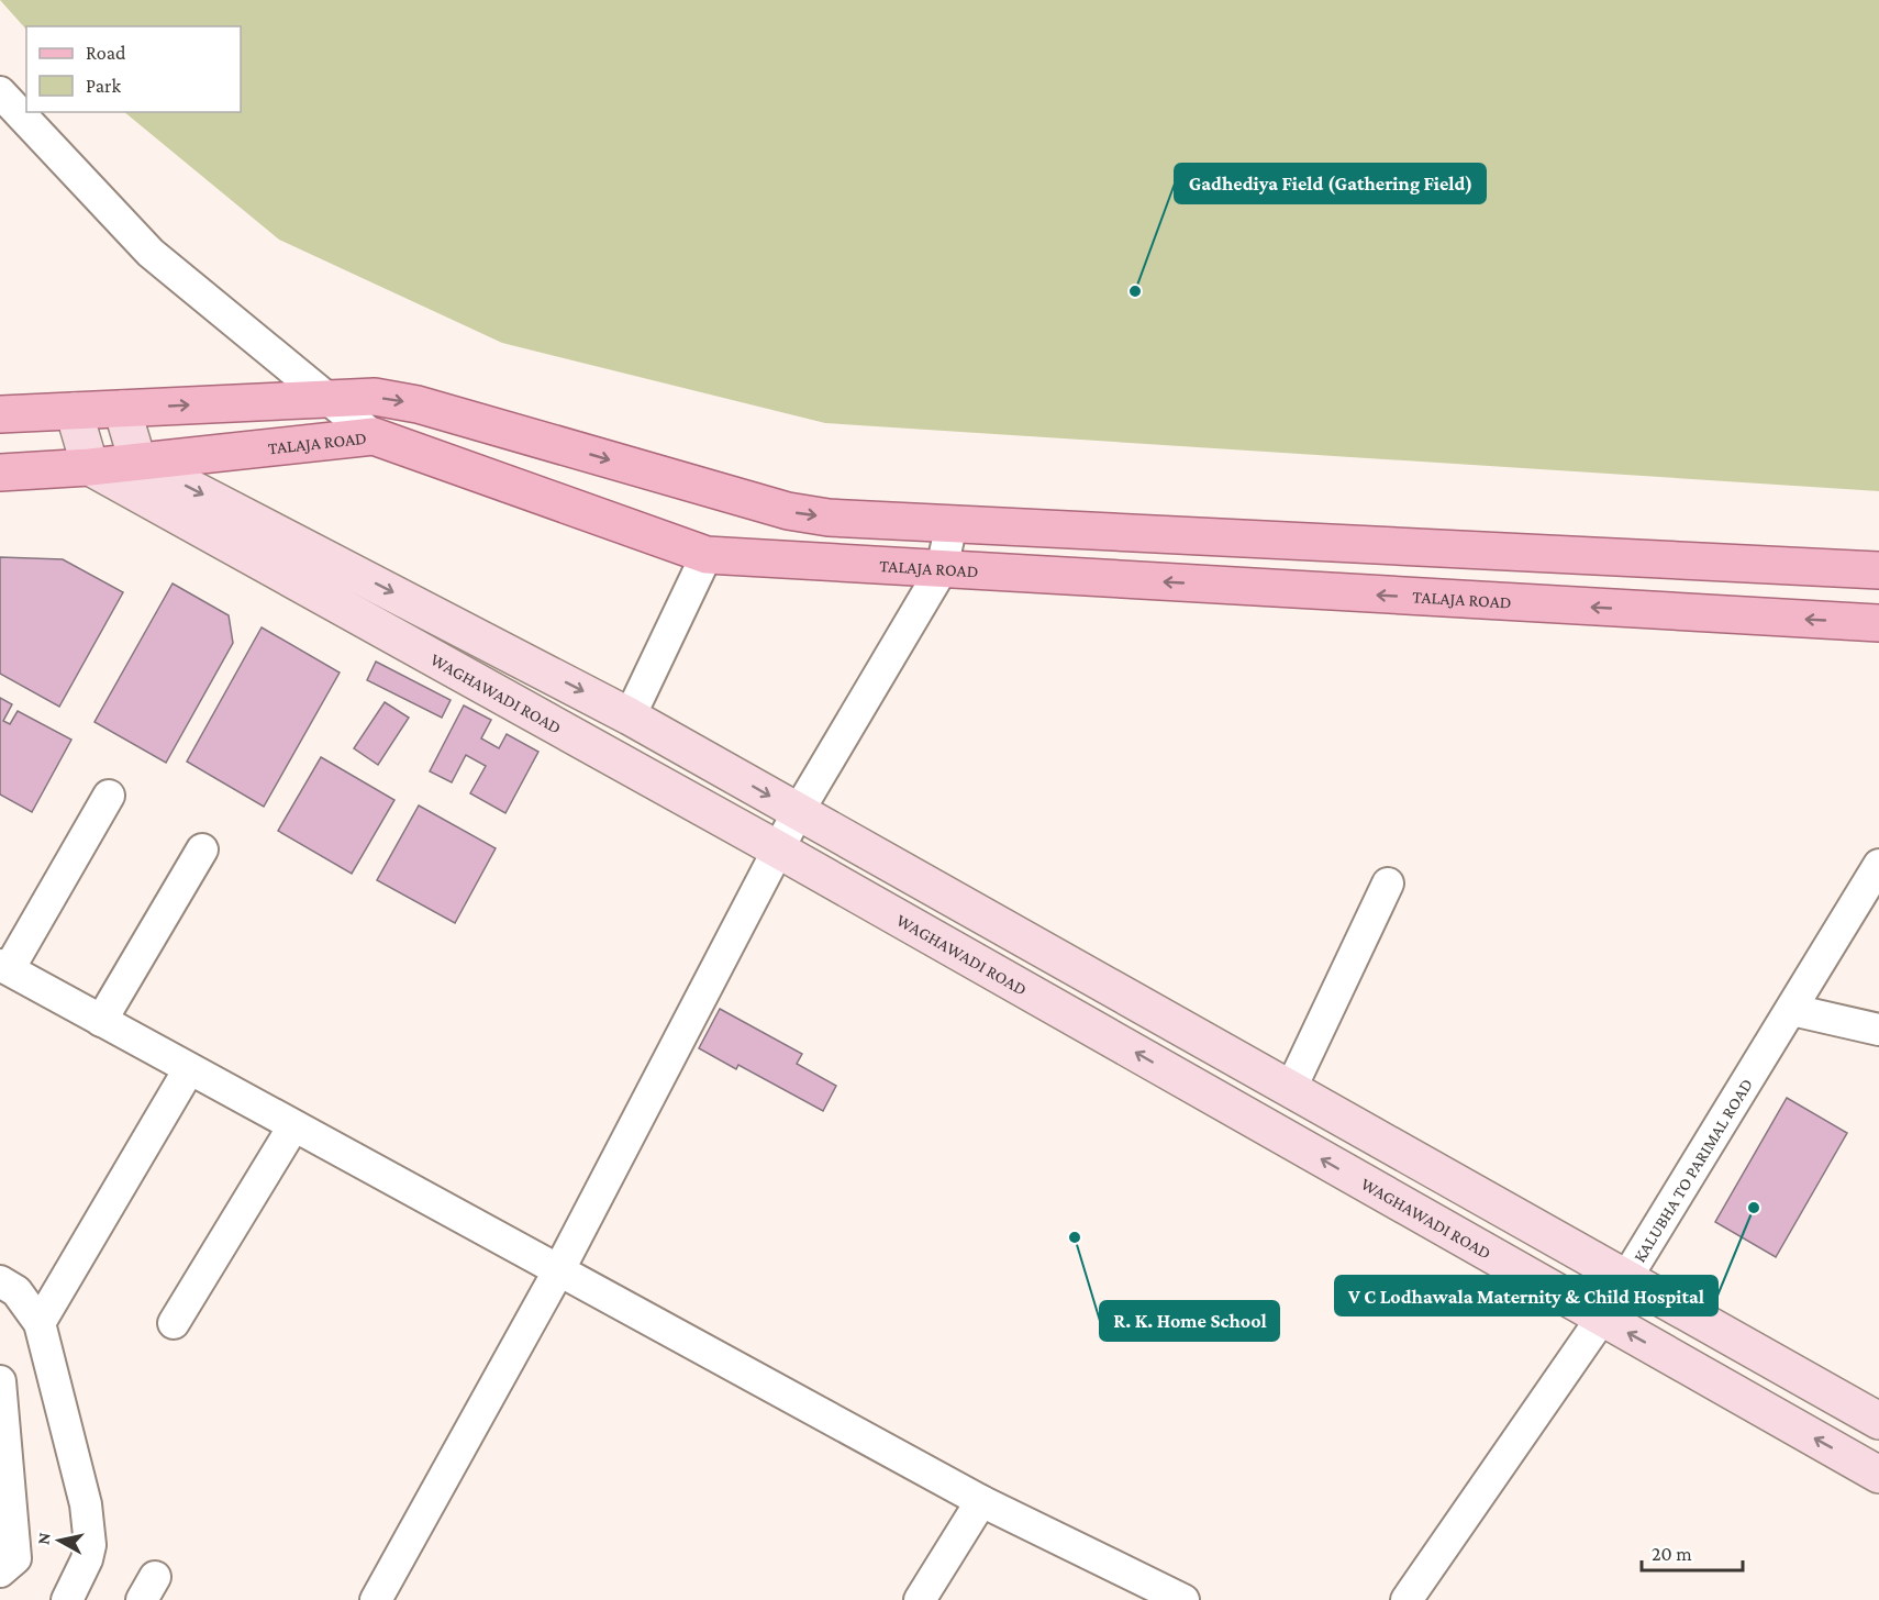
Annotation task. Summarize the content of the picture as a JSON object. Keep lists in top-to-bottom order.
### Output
{
  "streets": {
    "main road": ["TALAJA ROAD", "WAGHAWADI ROAD"],
    "street": ["KALUBHA TO PARIMAL ROAD"]
  },
  "crossings": [
    ["TALAJA ROAD", "WAGHAWADI ROAD"],
    ["WAGHAWADI ROAD", "KALUBHA TO PARIMAL ROAD"]
  ],
  "places": ["Gadhediya Field (Gathering Field)", "V C Lodhawala Maternity & Child Hospital", "R. K. Home School"],
  "legend": ["Road", "Park"],
  "scale_bar": "20 m",
  "north": "left"
}
